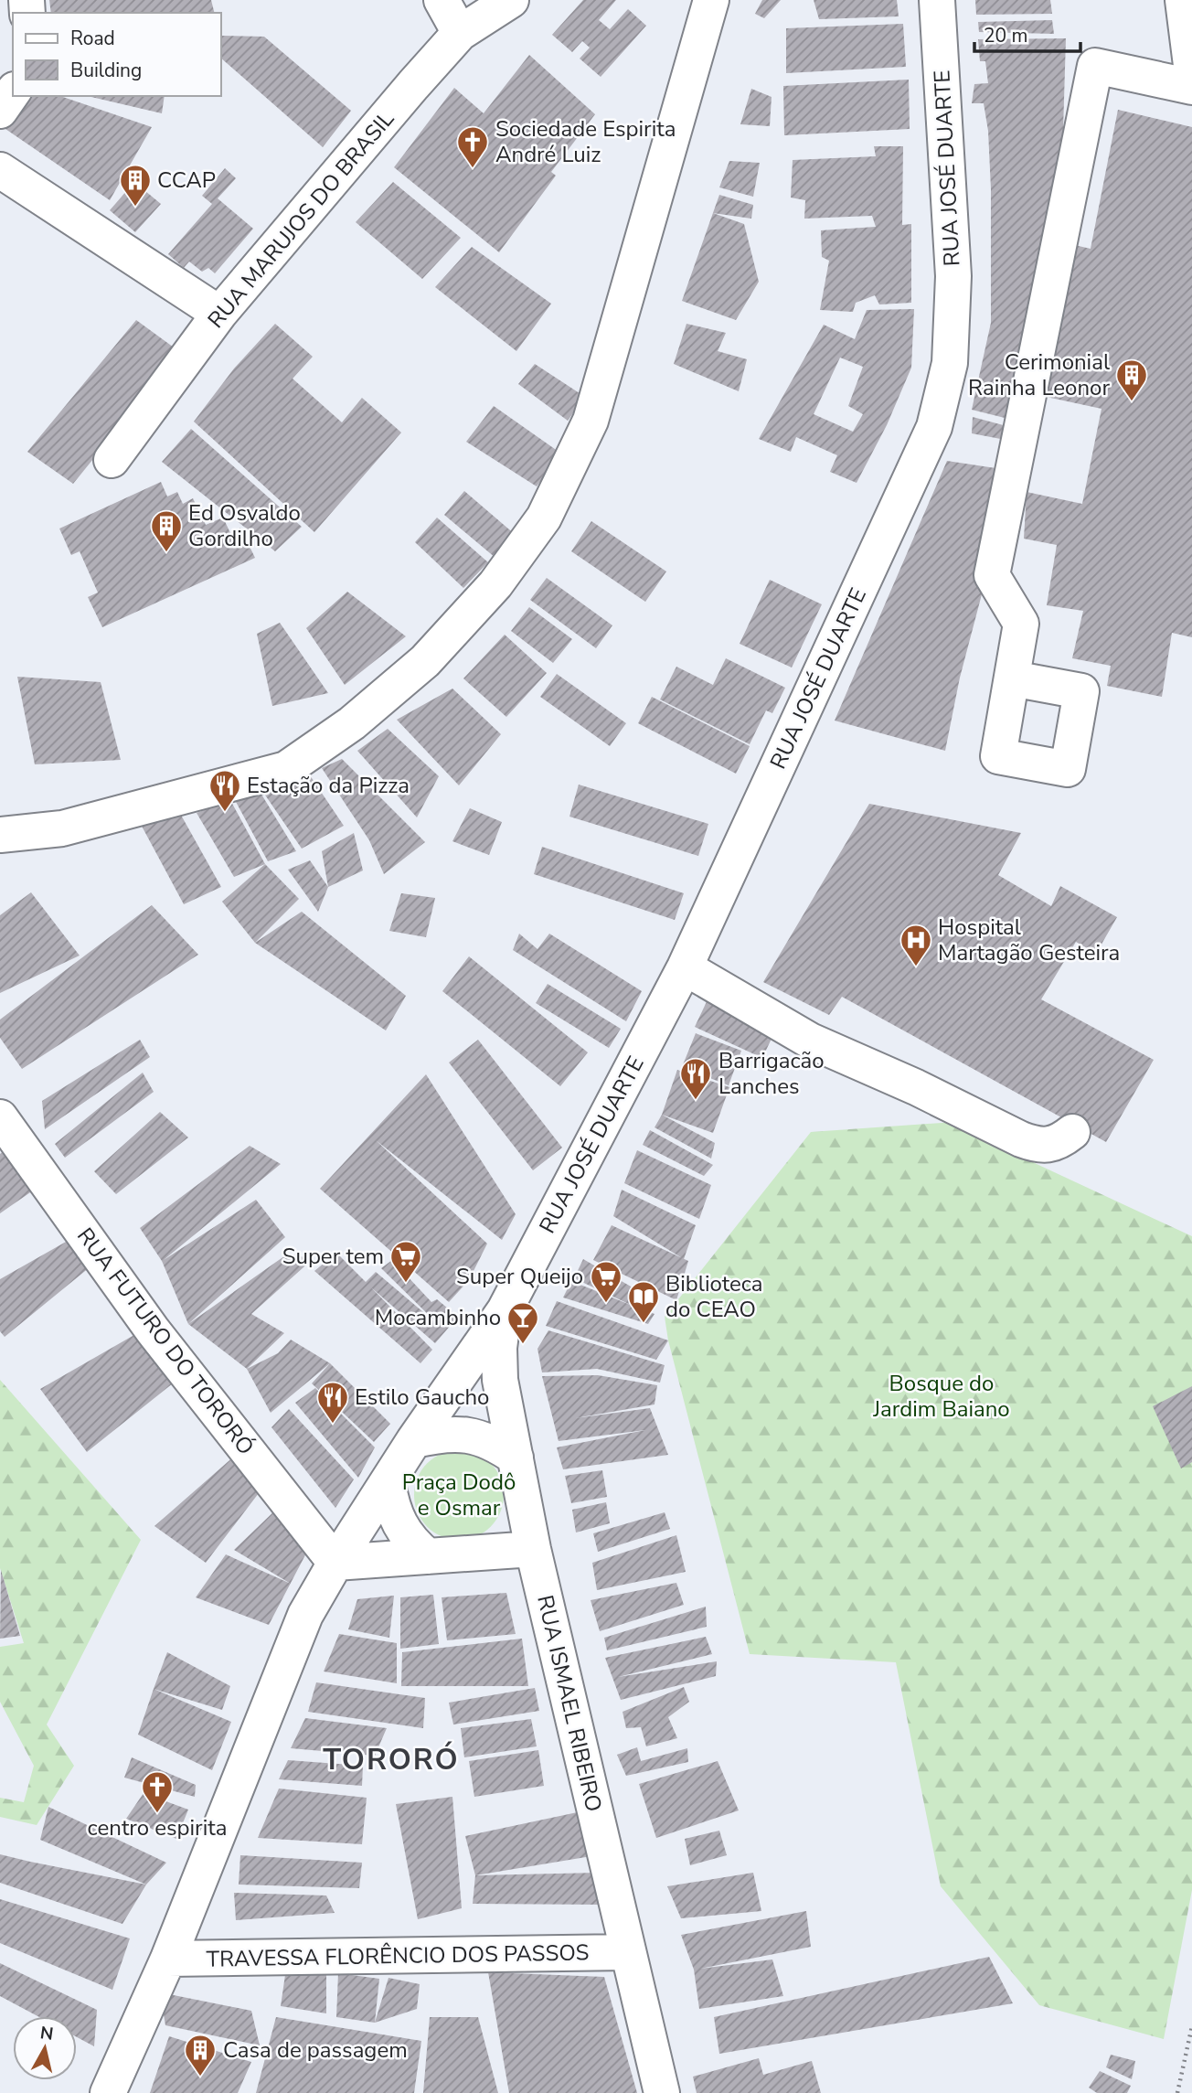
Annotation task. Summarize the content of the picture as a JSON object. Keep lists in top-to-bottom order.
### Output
{
  "streets": {
    "street": [
      "RUA JOSÉ DUARTE",
      "RUA MARUJOS DO BRASIL",
      "RUA FUTURO DO TORORÓ",
      "RUA ISMAEL RIBEIRO",
      "TRAVESSA FLORÊNCIO DOS PASSOS"
    ]
  },
  "crossings": [
    ["RUA JOSÉ DUARTE", "RUA ISMAEL RIBEIRO"],
    ["RUA ISMAEL RIBEIRO", "TRAVESSA FLORÊNCIO DOS PASSOS"]
  ],
  "districts": ["TORORÓ"],
  "parks": ["Bosque do Jardim Baiano", "Praça Dodô e Osmar"],
  "places": {
    "church": ["Sociedade Espirita André Luiz", "centro espirita"],
    "building": [
      "CCAP",
      "Cerimonial Rainha Leonor",
      "Ed Osvaldo Gordilho",
      "Casa de passagem"
    ],
    "restaurant": ["Estação da Pizza", "Barrigacão Lanches", "Estilo Gaucho"],
    "hospital": ["Hospital Martagão Gesteira"],
    "supermarket": ["Super tem", "Super Queijo"],
    "library": ["Biblioteca do CEAO"],
    "bar": ["Mocambinho"]
  },
  "legend": ["Road", "Building"],
  "scale_bar": "20 m",
  "north": "top"
}
